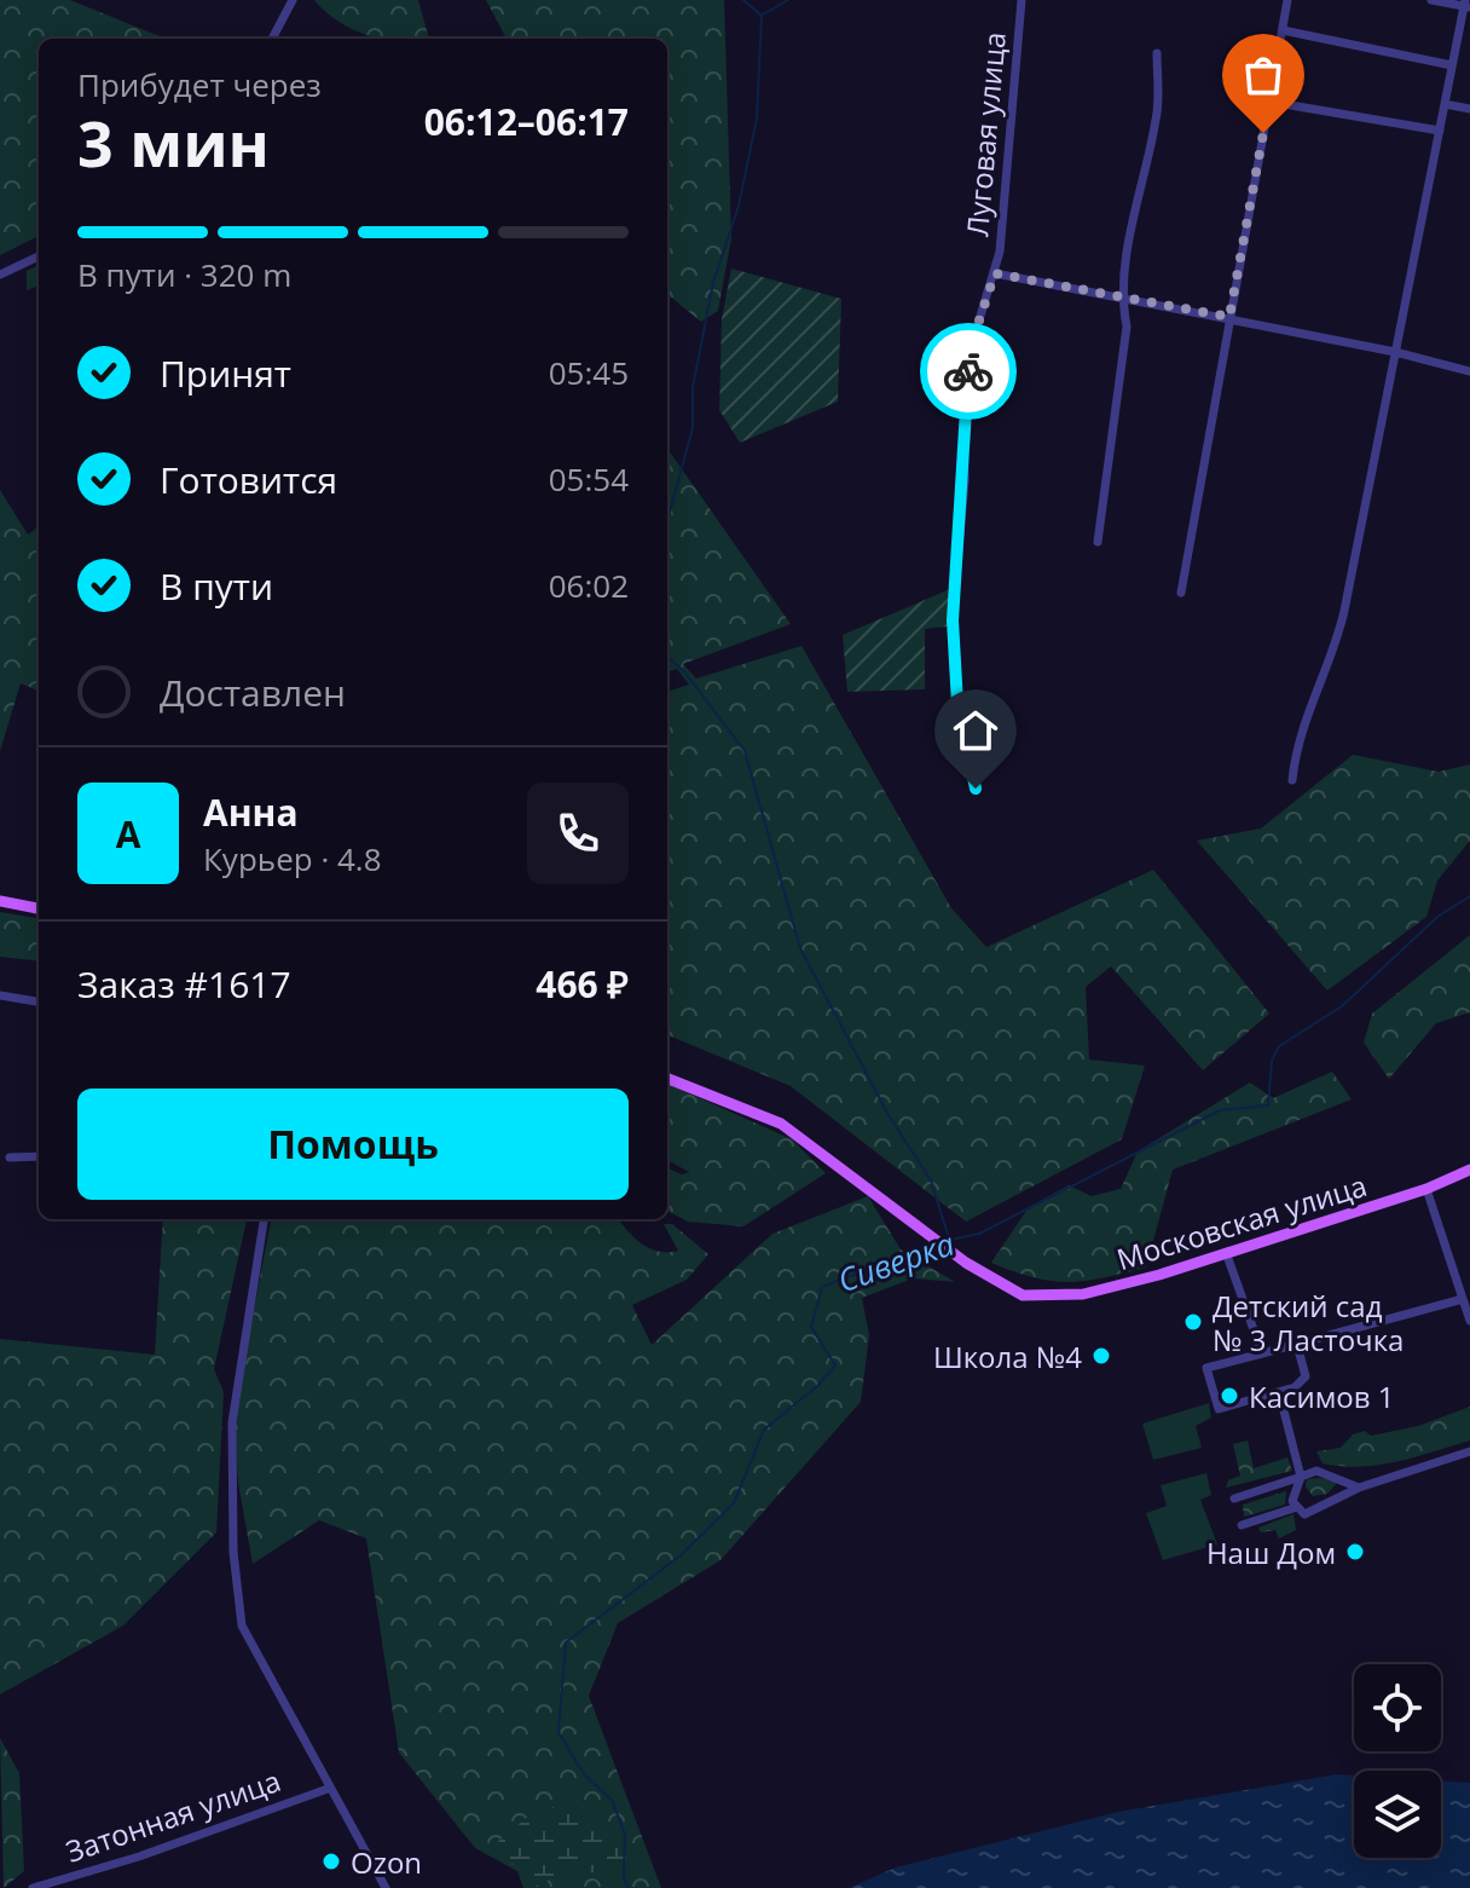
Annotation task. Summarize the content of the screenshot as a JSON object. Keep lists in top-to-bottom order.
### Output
{
  "streets": {
    "main road": ["Московская улица"],
    "street": ["Луговая улица", "Затонная улица"]
  },
  "water": ["Сиверка"],
  "places": [
    "Детский сад № 3 Ласточка",
    "Школа №4",
    "Касимов 1",
    "Наш Дом",
    "Ozon"
  ],
  "page": {
    "heading": ["3 мин", "Прибудет через", "06:12–06:17"],
    "panel": [
      "Анна",
      "Курьер · 4.8",
      "Заказ #1617",
      "466 ₽"
    ],
    "bar": "В пути · 320 m",
    "list": [
      ["Принят", "05:45"],
      ["Готовится", "05:54"],
      ["В пути", "06:02"],
      "Доставлен"
    ],
    "round": "А",
    "buttons": "Помощь"
  }
}
